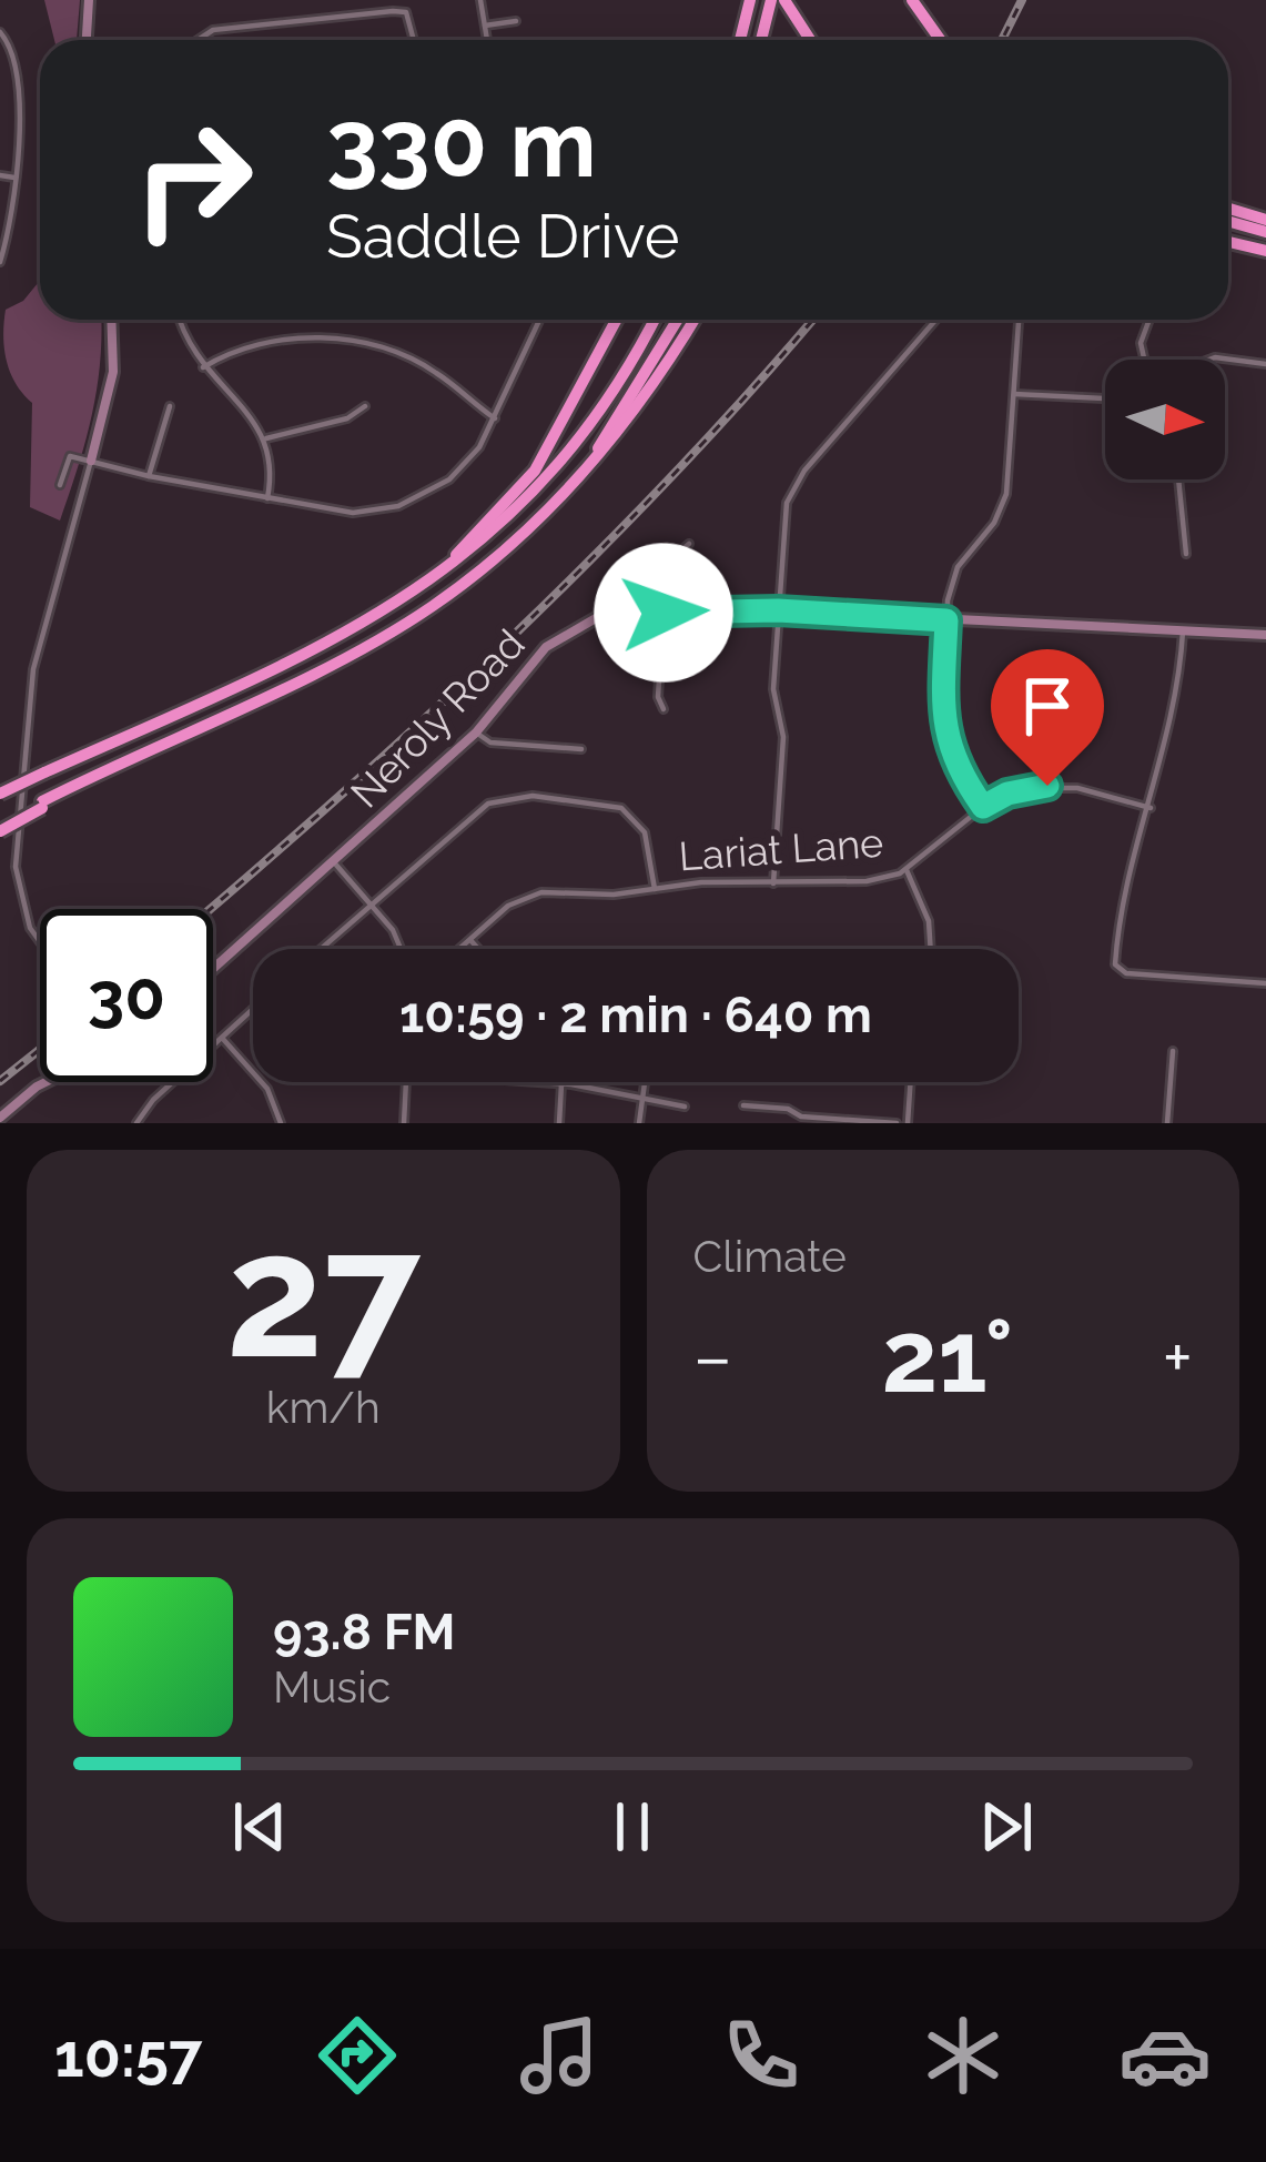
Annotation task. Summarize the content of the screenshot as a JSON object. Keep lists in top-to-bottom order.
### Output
{
  "streets": {
    "street": ["Neroly Road", "Lariat Lane"]
  },
  "north": "right",
  "page": {
    "turn": ["330 m", "Saddle Drive"],
    "limit": "30",
    "trip": "10:59 · 2 min · 640 m",
    "tile": [
      ["27", "km/h"],
      "Climate"
    ],
    "heat": ["−", "21°", "+"],
    "song": ["93.8 FM", "Music"],
    "tabs": "10:57"
  }
}
